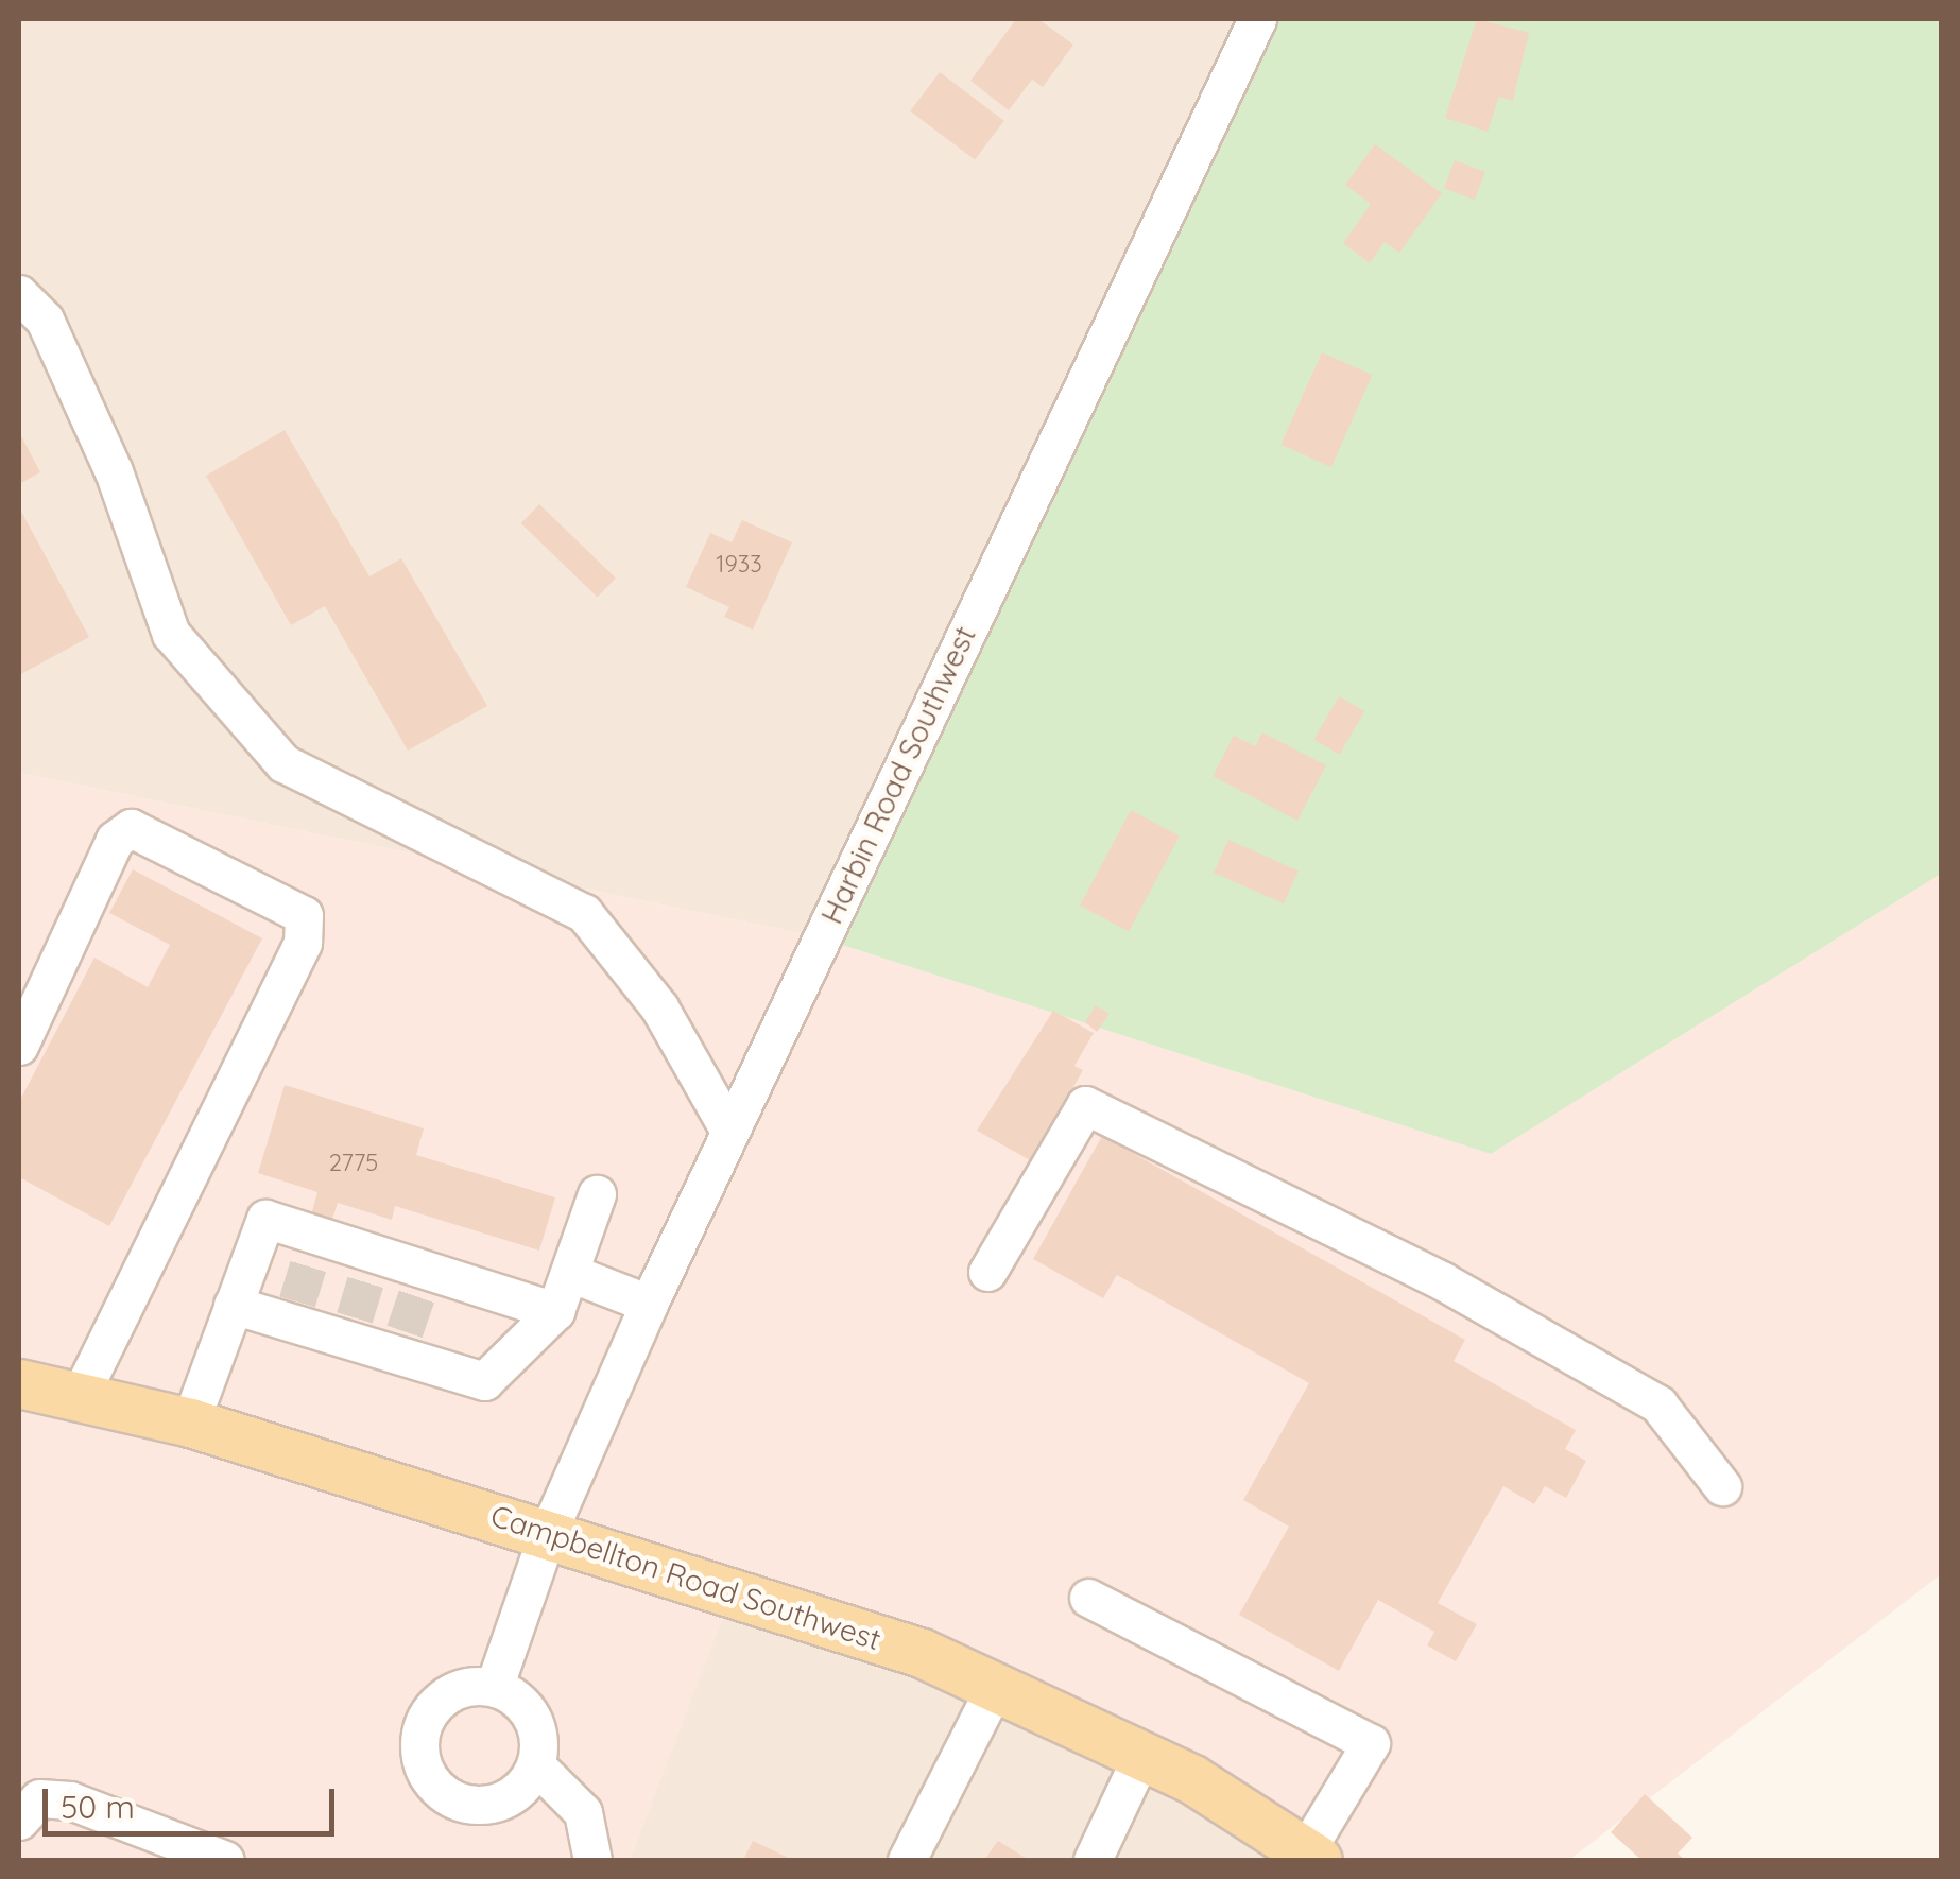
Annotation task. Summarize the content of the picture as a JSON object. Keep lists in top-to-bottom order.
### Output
{
  "streets": {
    "main road": ["Campbellton Road Southwest"],
    "street": ["Harbin Road Southwest"]
  },
  "crossings": [
    ["Harbin Road Southwest", "Campbellton Road Southwest"]
  ],
  "house_numbers": ["1933", "2775"],
  "scale_bar": "50 m"
}
